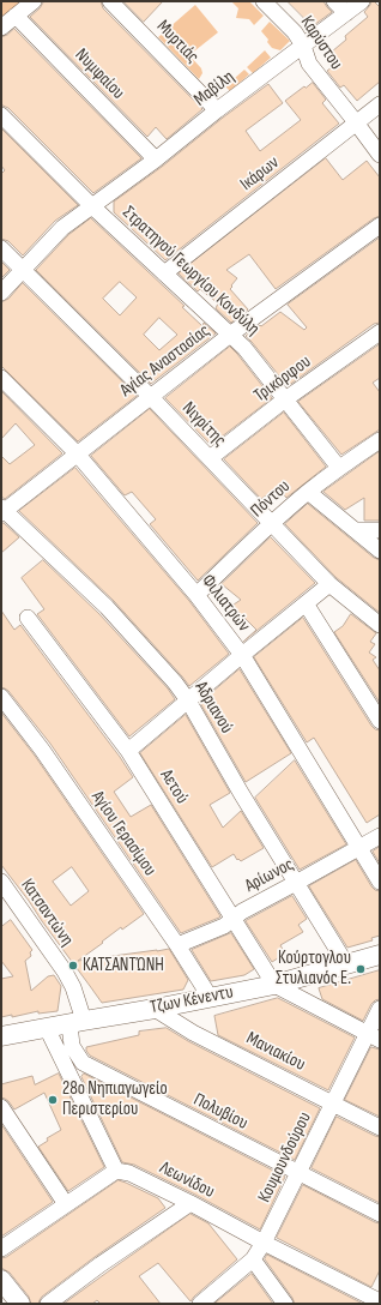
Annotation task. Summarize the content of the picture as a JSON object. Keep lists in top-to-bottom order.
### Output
{
  "streets": {
    "street": [
      "Μυρτιάς",
      "Καρύστου",
      "Νυμφαίου",
      "Μαβίλη",
      "Ικάρων",
      "Στρατηγού Γεωργίου Κονδύλη",
      "Αγίας Αναστασίας",
      "Τρικόρφου",
      "Νιγρίτης",
      "Πόντου",
      "Φιλιατρών",
      "Αδριανού",
      "Αετού",
      "Αγίου Γερασίμου",
      "Αρίωνος",
      "Κατσαντώνη",
      "Τζων Κένεντυ",
      "Μανιακίου",
      "Πολυβίου",
      "Κουμουνδούρου",
      "Λεωνίδου"
    ]
  },
  "crossings": [
    ["Μυρτιάς", "Μαβίλη"],
    ["Καρύστου", "Μαβίλη"],
    ["Καρύστου", "Ικάρων"],
    ["Νυμφαίου", "Μαβίλη"],
    ["Μαβίλη", "Στρατηγού Γεωργίου Κονδύλη"],
    ["Μαβίλη", "Νιγρίτης"],
    ["Ικάρων", "Στρατηγού Γεωργίου Κονδύλη"],
    ["Στρατηγού Γεωργίου Κονδύλη", "Αγίας Αναστασίας"],
    ["Στρατηγού Γεωργίου Κονδύλη", "Τρικόρφου"],
    ["Στρατηγού Γεωργίου Κονδύλη", "Πόντου"],
    ["Αγίας Αναστασίας", "Νιγρίτης"],
    ["Αγίας Αναστασίας", "Φιλιατρών"],
    ["Αγίας Αναστασίας", "Αδριανού"],
    ["Τρικόρφου", "Νιγρίτης"],
    ["Νιγρίτης", "Πόντου"],
    ["Πόντου", "Φιλιατρών"],
    ["Φιλιατρών", "Αρίωνος"],
    ["Αδριανού", "Αρίωνος"],
    ["Αδριανού", "Τζων Κένεντυ"],
    ["Αετού", "Αρίωνος"],
    ["Αετού", "Τζων Κένεντυ"],
    ["Αγίου Γερασίμου", "Αρίωνος"],
    ["Αγίου Γερασίμου", "Τζων Κένεντυ"],
    ["Κατσαντώνη", "Τζων Κένεντυ"],
    ["Κατσαντώνη", "Πολυβίου"],
    ["Τζων Κένεντυ", "Μανιακίου"],
    ["Τζων Κένεντυ", "Πολυβίου"],
    ["Μανιακίου", "Κουμουνδούρου"],
    ["Πολυβίου", "Κουμουνδούρου"],
    ["Κουμουνδούρου", "Λεωνίδου"]
  ],
  "places": ["ΚΑΤΣΑΝΤΏΝΗ", "Κούρτογλου Στυλιανός Ε.", "28ο Νηπιαγωγείο Περιστερίου"]
}
